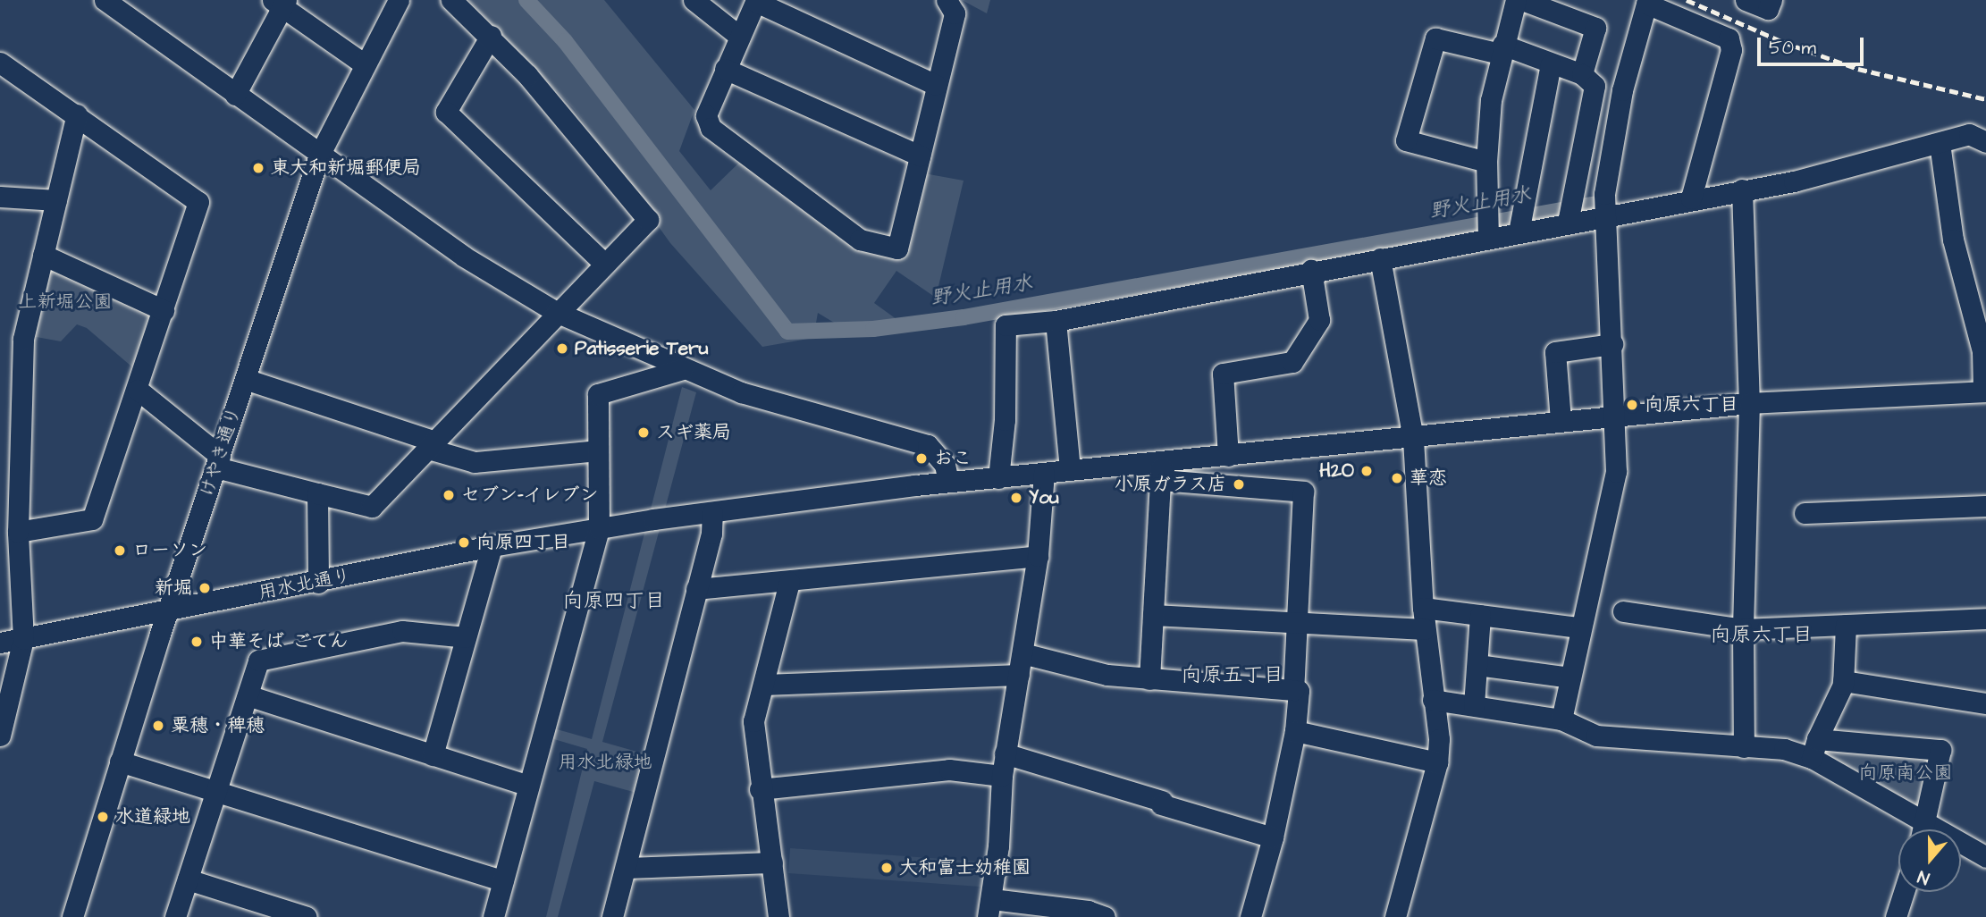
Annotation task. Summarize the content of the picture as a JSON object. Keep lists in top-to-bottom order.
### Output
{
  "streets": {
    "street": ["けやき通り", "用水北通り"]
  },
  "crossings": [
    ["けやき通り", "用水北通り"]
  ],
  "districts": ["向原四丁目", "向原六丁目", "向原五丁目"],
  "water": ["野火止用水"],
  "parks": ["上新堀公園", "用水北緑地", "向原南公園"],
  "places": [
    "東大和新堀郵便局",
    "Patisserie Teru",
    "向原六丁目",
    "スギ薬局",
    "おこ",
    "H2O",
    "華恋",
    "小原ガラス店",
    "セブン-イレブン",
    "You",
    "向原四丁目",
    "ローソン",
    "新堀",
    "中華そば ごてん",
    "粟穂・稗穂",
    "水道緑地",
    "大和富士幼稚園"
  ],
  "scale_bar": "50 m",
  "north": "bottom"
}
